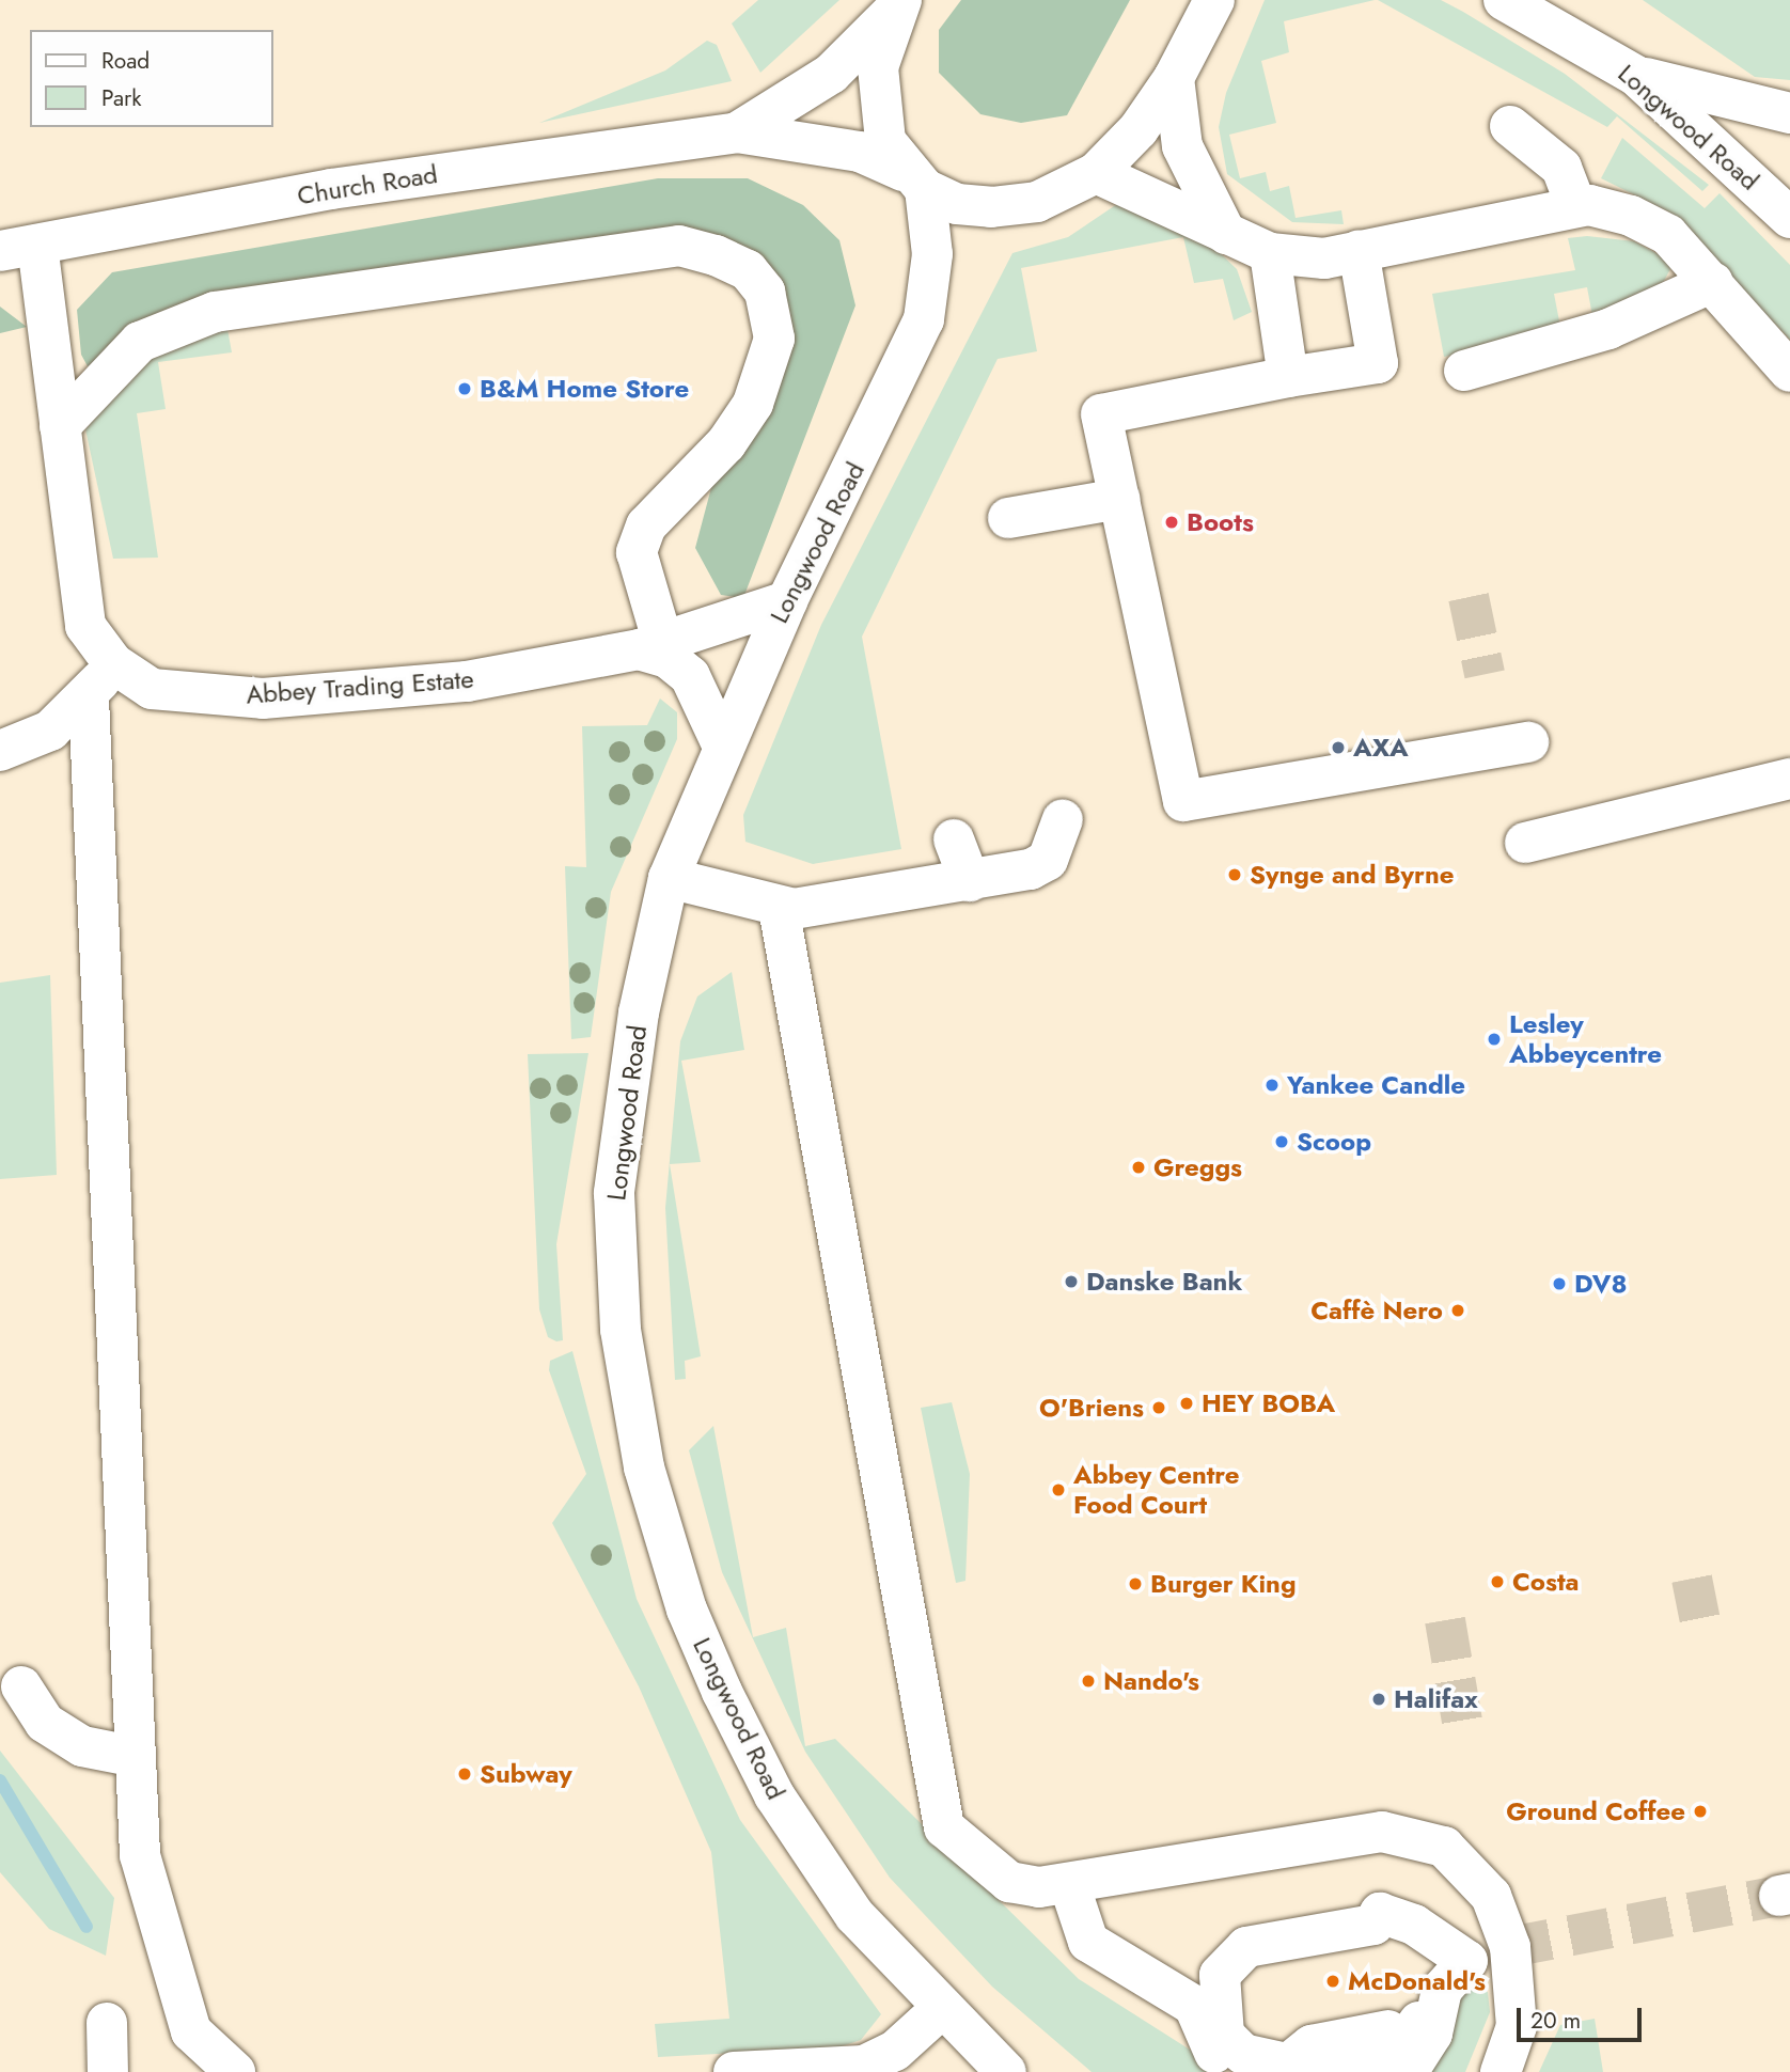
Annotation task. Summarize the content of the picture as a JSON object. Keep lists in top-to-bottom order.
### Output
{
  "streets": {
    "street": ["Longwood Road", "Church Road", "Abbey Trading Estate"]
  },
  "crossings": [
    ["Longwood Road", "Church Road"],
    ["Longwood Road", "Abbey Trading Estate"],
    ["Church Road", "Abbey Trading Estate"]
  ],
  "places": [
    "B&M Home Store",
    "Boots",
    "AXA",
    "Synge and Byrne",
    "Lesley Abbeycentre",
    "Yankee Candle",
    "Scoop",
    "Greggs",
    "Danske Bank",
    "DV8",
    "Caffè Nero",
    "HEY BOBA",
    "O'Briens",
    "Abbey Centre Food Court",
    "Costa",
    "Burger King",
    "Nando's",
    "Halifax",
    "Subway",
    "Ground Coffee",
    "McDonald's"
  ],
  "legend": ["Road", "Park"],
  "scale_bar": "20 m"
}
